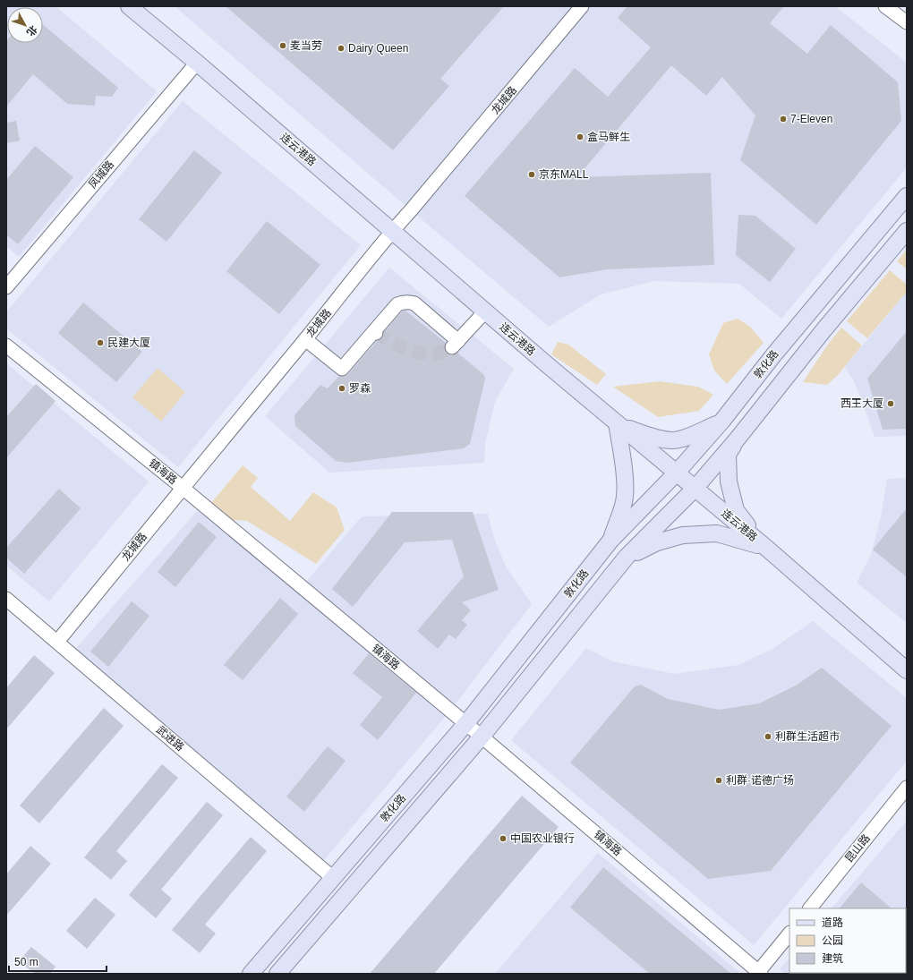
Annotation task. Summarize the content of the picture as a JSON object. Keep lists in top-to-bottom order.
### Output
{
  "streets": {
    "main road": ["连云港路", "敦化路"],
    "street": [
      "龙城路",
      "凤城路",
      "镇海路",
      "武进路",
      "昆山路"
    ]
  },
  "crossings": [
    ["龙城路", "连云港路"],
    ["龙城路", "镇海路"],
    ["龙城路", "武进路"],
    ["连云港路", "凤城路"],
    ["连云港路", "敦化路"],
    ["敦化路", "镇海路"],
    ["敦化路", "武进路"]
  ],
  "places": [
    "麦当劳",
    "Dairy Queen",
    "7-Eleven",
    "盒马鲜生",
    "京东MALL",
    "民建大厦",
    "罗森",
    "西王大厦",
    "利群生活超市",
    "利群·诺德广场",
    "中国农业银行"
  ],
  "legend": ["道路", "公园", "建筑"],
  "scale_bar": "50 m",
  "north": "bottom right"
}
